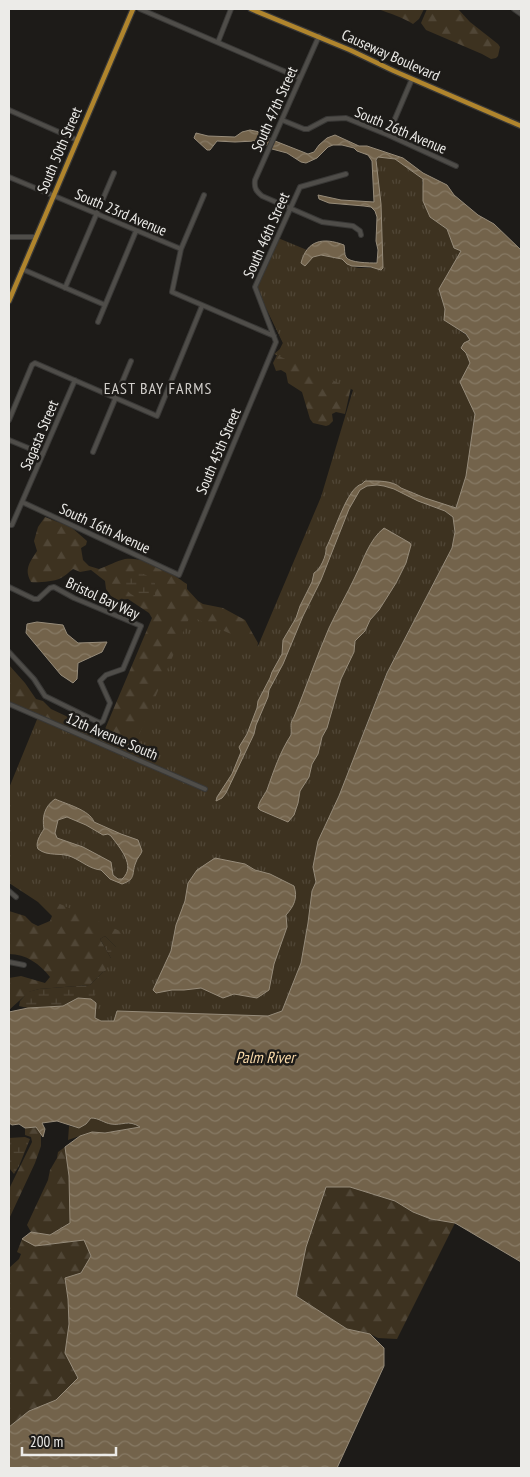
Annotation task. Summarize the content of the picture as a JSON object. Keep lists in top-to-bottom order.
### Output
{
  "streets": {
    "main road": ["Causeway Boulevard", "South 50th Street"],
    "street": [
      "South 47th Street",
      "South 26th Avenue",
      "South 23rd Avenue",
      "South 46th Street",
      "Sagasta Street",
      "South 45th Street",
      "South 16th Avenue",
      "Bristol Bay Way",
      "12th Avenue South"
    ]
  },
  "crossings": [
    ["Causeway Boulevard", "South 47th Street"],
    ["South 47th Street", "South 26th Avenue"],
    ["South 47th Street", "South 46th Street"],
    ["South 50th Street", "South 23rd Avenue"],
    ["South 46th Street", "South 45th Street"],
    ["Sagasta Street", "South 16th Avenue"],
    ["South 45th Street", "South 16th Avenue"]
  ],
  "districts": ["EAST BAY FARMS"],
  "water": ["Palm River"],
  "scale_bar": "200 m"
}
